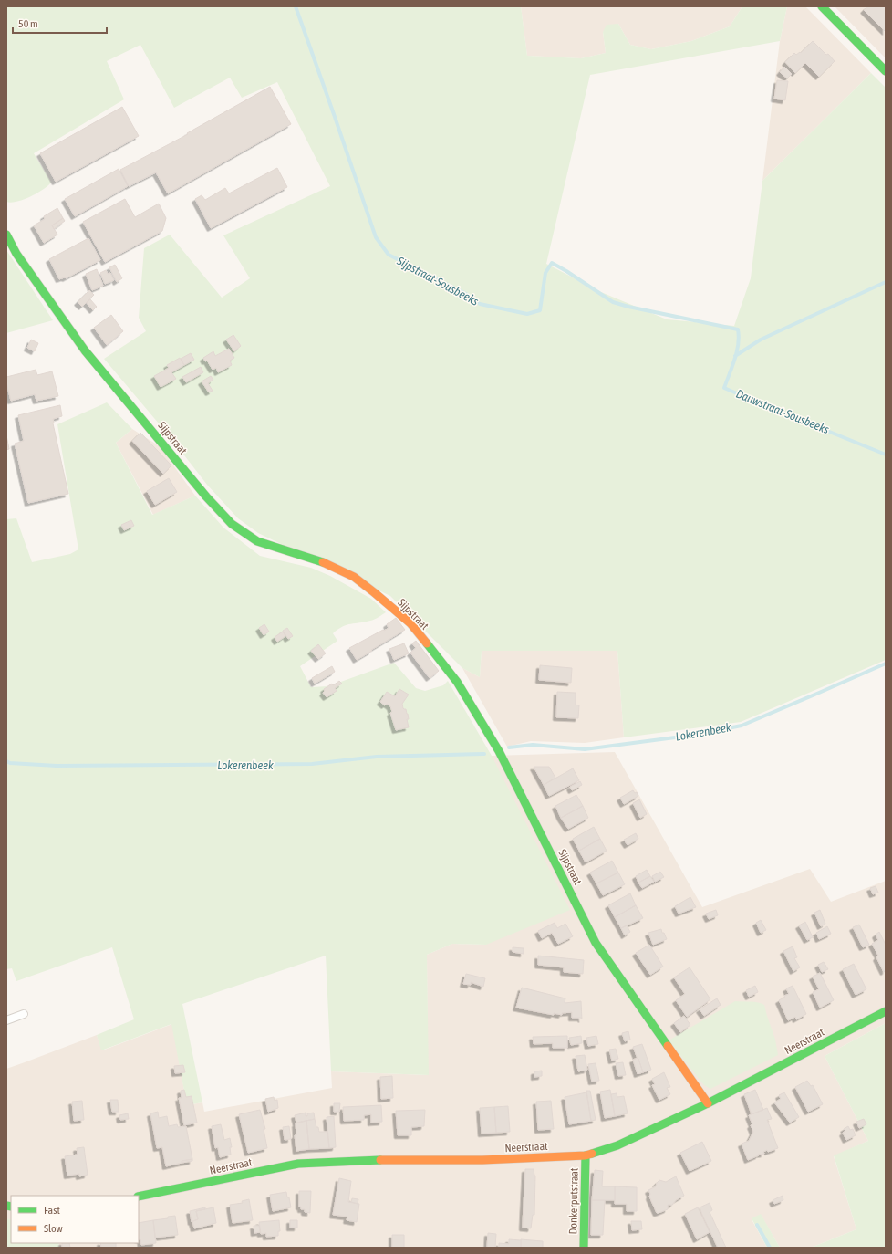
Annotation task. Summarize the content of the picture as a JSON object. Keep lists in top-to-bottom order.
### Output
{
  "streets": {
    "street": ["Sijpstraat", "Neerstraat", "Donkerputstraat"]
  },
  "crossings": [
    ["Sijpstraat", "Neerstraat"],
    ["Neerstraat", "Donkerputstraat"]
  ],
  "water": ["Sijpstraat-Sousbeeks", "Dauwstraat-Sousbeeks", "Lokerenbeek"],
  "legend": ["Fast", "Slow"],
  "scale_bar": "50 m"
}
